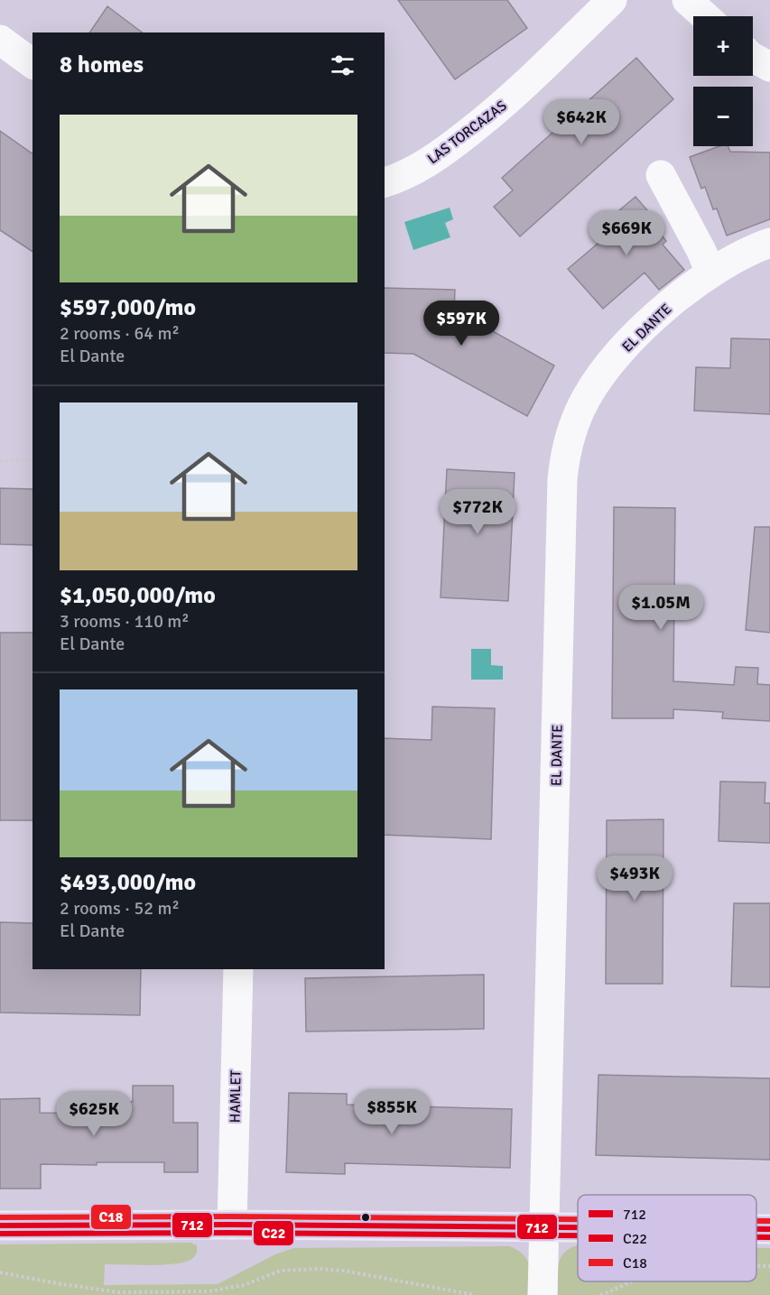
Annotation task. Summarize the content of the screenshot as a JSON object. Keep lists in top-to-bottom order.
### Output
{
  "streets": {
    "street": ["LAS TORCAZAS", "EL DANTE", "HAMLET"]
  },
  "lines": ["transit line C18", "transit line 712", "transit line C22"],
  "legend": ["712", "C22", "C18"],
  "page": {
    "map_buttons": ["+", "−"],
    "heading": "8 homes",
    "list": [
      {
        "name": "$597,000/mo",
        "note": "2 rooms · 64 m² · El Dante"
      },
      {
        "name": "$1,050,000/mo",
        "note": "3 rooms · 110 m² · El Dante"
      },
      {
        "name": "$493,000/mo",
        "note": "2 rooms · 52 m² · El Dante"
      }
    ],
    "price": [
      "$642K",
      "$669K",
      "$597K",
      "$772K",
      "$1.05M",
      "$493K",
      "$855K",
      "$625K"
    ]
  }
}
